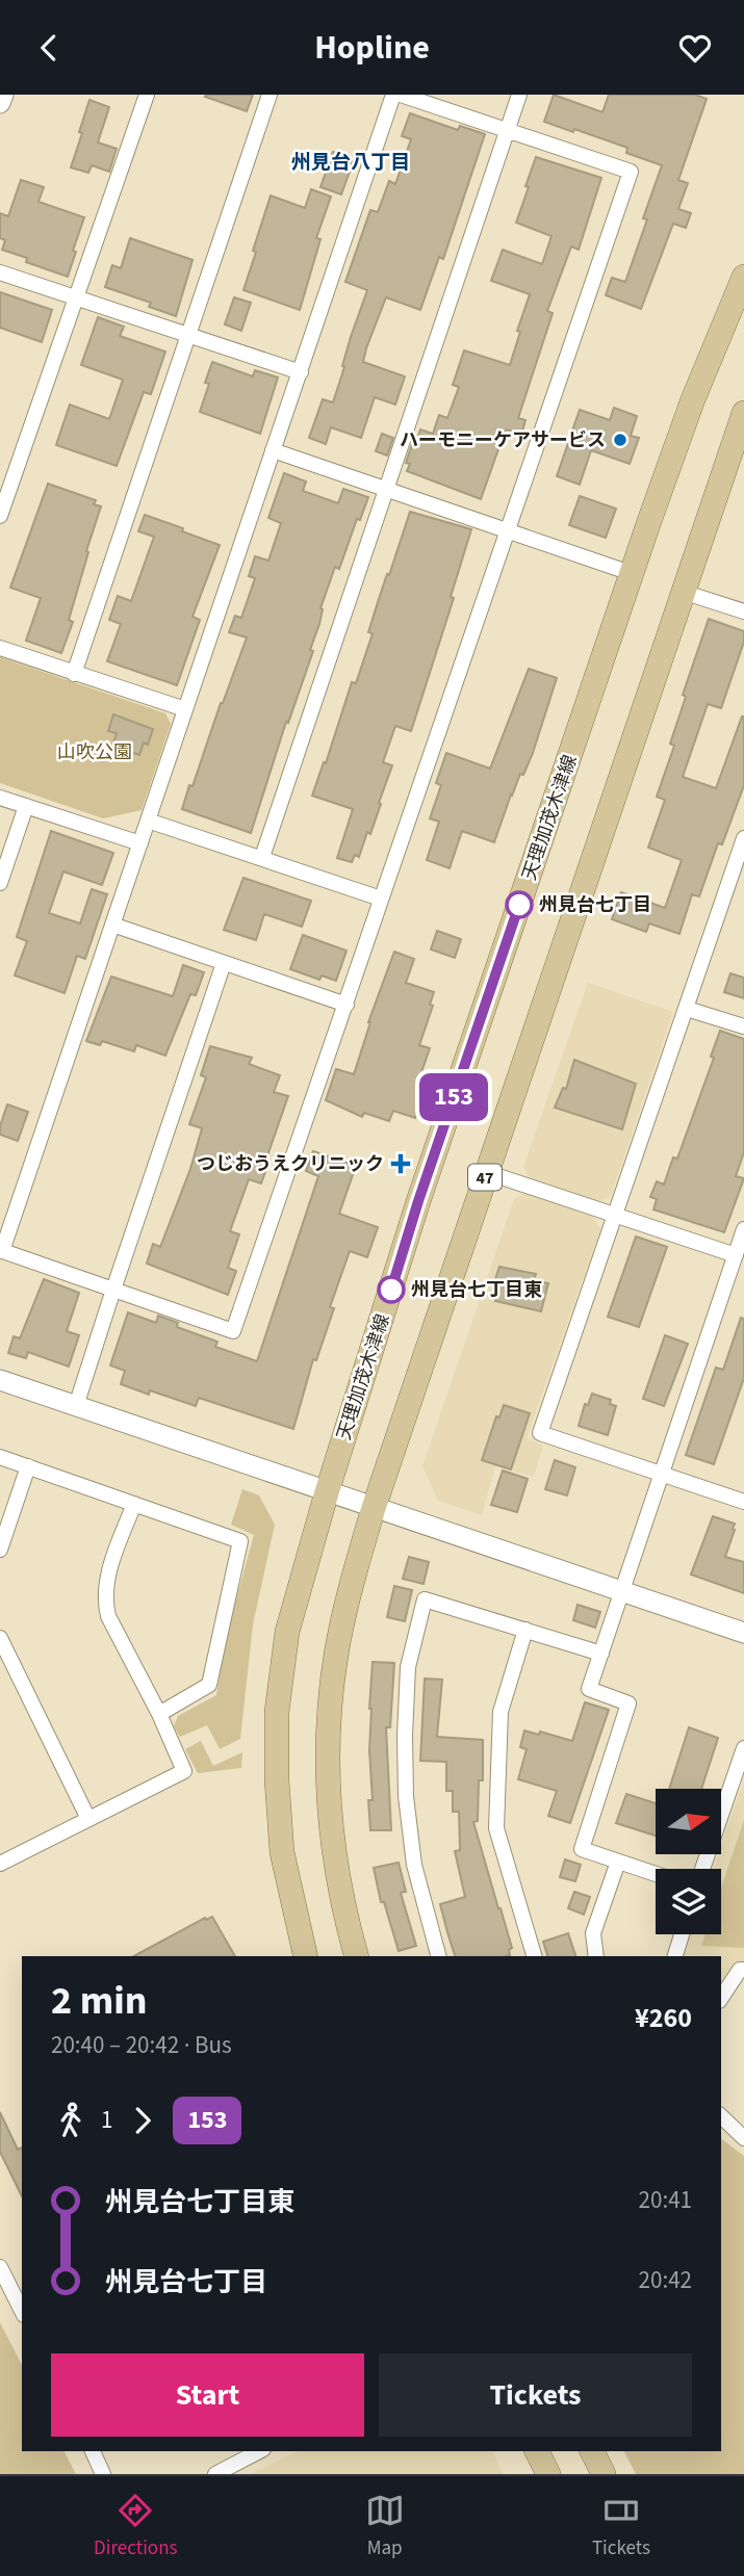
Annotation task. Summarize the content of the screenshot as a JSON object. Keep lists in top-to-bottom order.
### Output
{
  "streets": {
    "main road": ["天理加茂木津線", "47"]
  },
  "districts": ["州見台八丁目"],
  "parks": ["山吹公園"],
  "places": {
    "other": ["ハーモニーケアサービス", "州見台七丁目", "州見台七丁目東"],
    "health": ["つじおうえクリニック"]
  },
  "lines": ["bus line 153"],
  "north": "right",
  "page": {
    "header": "Hopline",
    "on_map": "153",
    "heading": ["2 min", "20:40 – 20:42 · Bus", "¥260"],
    "legs": ["1", "153"],
    "list": [
      {
        "name": "州見台七丁目東",
        "value": "20:41"
      },
      {
        "name": "州見台七丁目",
        "value": "20:42"
      }
    ],
    "buttons": ["Start", "Tickets"],
    "tabs": ["Directions", "Map", "Tickets"]
  }
}
